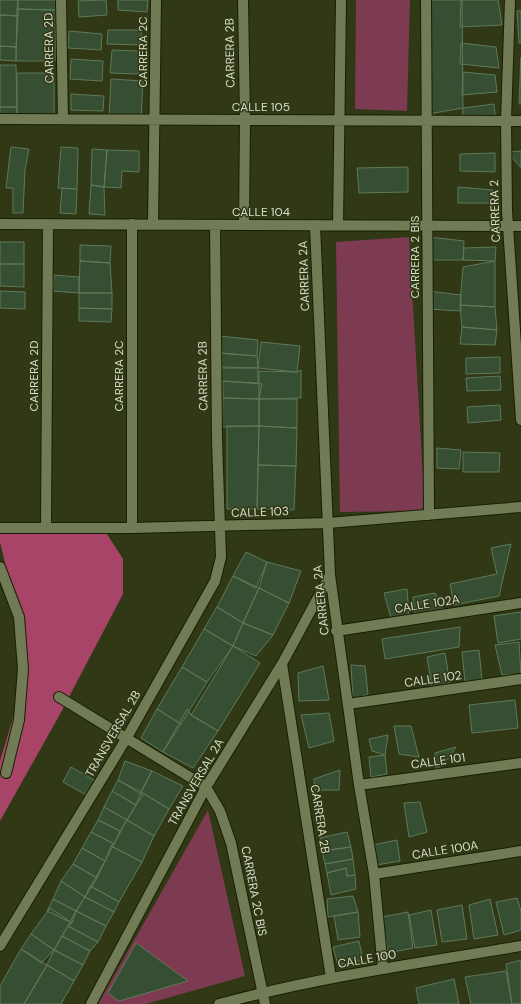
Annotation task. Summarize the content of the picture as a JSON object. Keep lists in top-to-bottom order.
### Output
{
  "streets": {
    "street": [
      "CARRERA 2D",
      "CARRERA 2C",
      "CARRERA 2B",
      "CALLE 105",
      "CARRERA 2",
      "CALLE 104",
      "CARRERA 2 BIS",
      "CARRERA 2A",
      "CALLE 103",
      "CALLE 102A",
      "CALLE 102",
      "TRANSVERSAL 2B",
      "CALLE 101",
      "TRANSVERSAL 2A",
      "CALLE 100A",
      "CARRERA 2C BIS",
      "CALLE 100"
    ]
  },
  "crossings": [
    ["CARRERA 2D", "CALLE 105"],
    ["CARRERA 2D", "CALLE 104"],
    ["CARRERA 2D", "CALLE 103"],
    ["CARRERA 2C", "CALLE 105"],
    ["CARRERA 2C", "CALLE 104"],
    ["CARRERA 2C", "CALLE 103"],
    ["CARRERA 2B", "CALLE 105"],
    ["CARRERA 2B", "CALLE 104"],
    ["CARRERA 2B", "CALLE 103"],
    ["CARRERA 2B", "TRANSVERSAL 2B"],
    ["CARRERA 2B", "TRANSVERSAL 2A"],
    ["CARRERA 2B", "CALLE 100"],
    ["CALLE 105", "CARRERA 2"],
    ["CALLE 105", "CARRERA 2 BIS"],
    ["CARRERA 2", "CALLE 104"],
    ["CALLE 104", "CARRERA 2 BIS"],
    ["CALLE 104", "CARRERA 2A"],
    ["CARRERA 2 BIS", "CALLE 103"],
    ["CARRERA 2A", "CALLE 103"],
    ["CARRERA 2A", "CALLE 102A"],
    ["CARRERA 2A", "CALLE 102"],
    ["CARRERA 2A", "CALLE 101"],
    ["CARRERA 2A", "TRANSVERSAL 2A"],
    ["CARRERA 2A", "CALLE 100A"],
    ["CARRERA 2A", "CALLE 100"],
    ["CALLE 103", "TRANSVERSAL 2B"],
    ["TRANSVERSAL 2A", "CARRERA 2C BIS"],
    ["CARRERA 2C BIS", "CALLE 100"]
  ]
}
